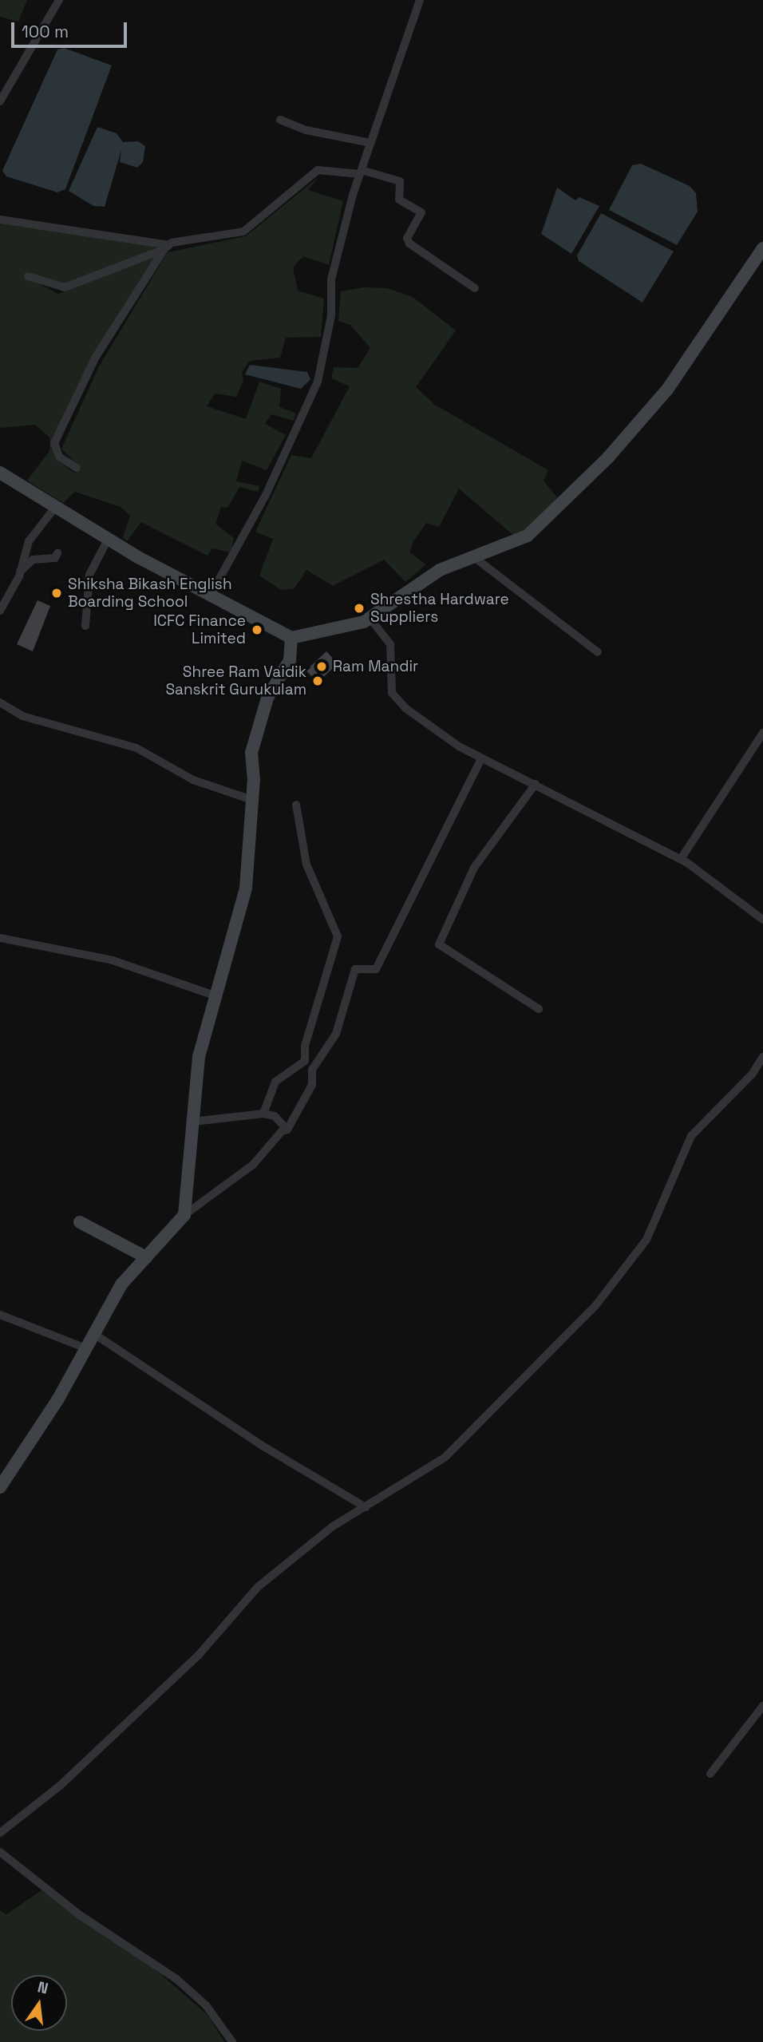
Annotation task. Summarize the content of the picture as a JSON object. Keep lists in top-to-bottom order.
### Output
{
  "places": [
    "Shiksha Bikash English Boarding School",
    "Shrestha Hardware Suppliers",
    "ICFC Finance Limited",
    "Ram Mandir",
    "Shree Ram Vaidik Sanskrit Gurukulam"
  ],
  "scale_bar": "100 m",
  "north": "top"
}
